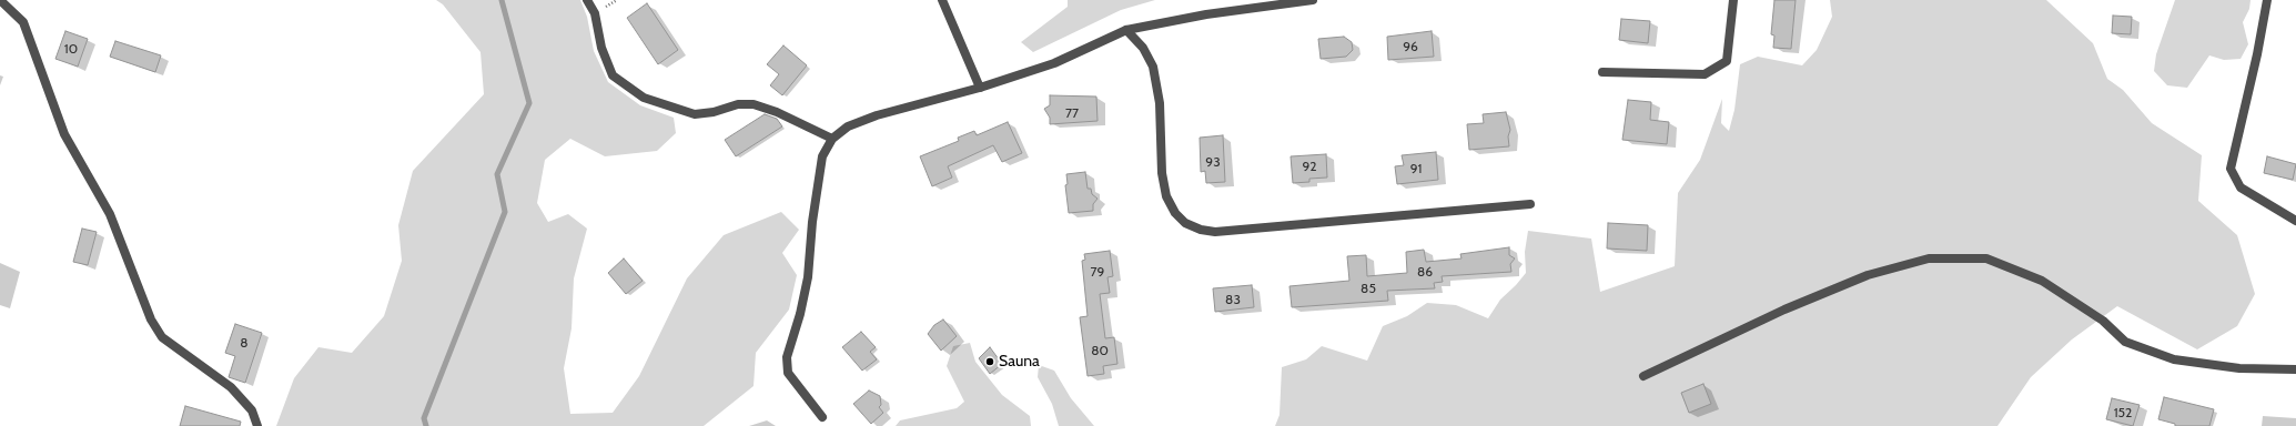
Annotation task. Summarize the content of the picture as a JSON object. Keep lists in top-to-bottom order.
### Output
{
  "places": ["Sauna"],
  "house_numbers": [
    "96",
    "10",
    "77",
    "93",
    "92",
    "91",
    "79",
    "86",
    "85",
    "83",
    "8",
    "80",
    "152"
  ]
}
